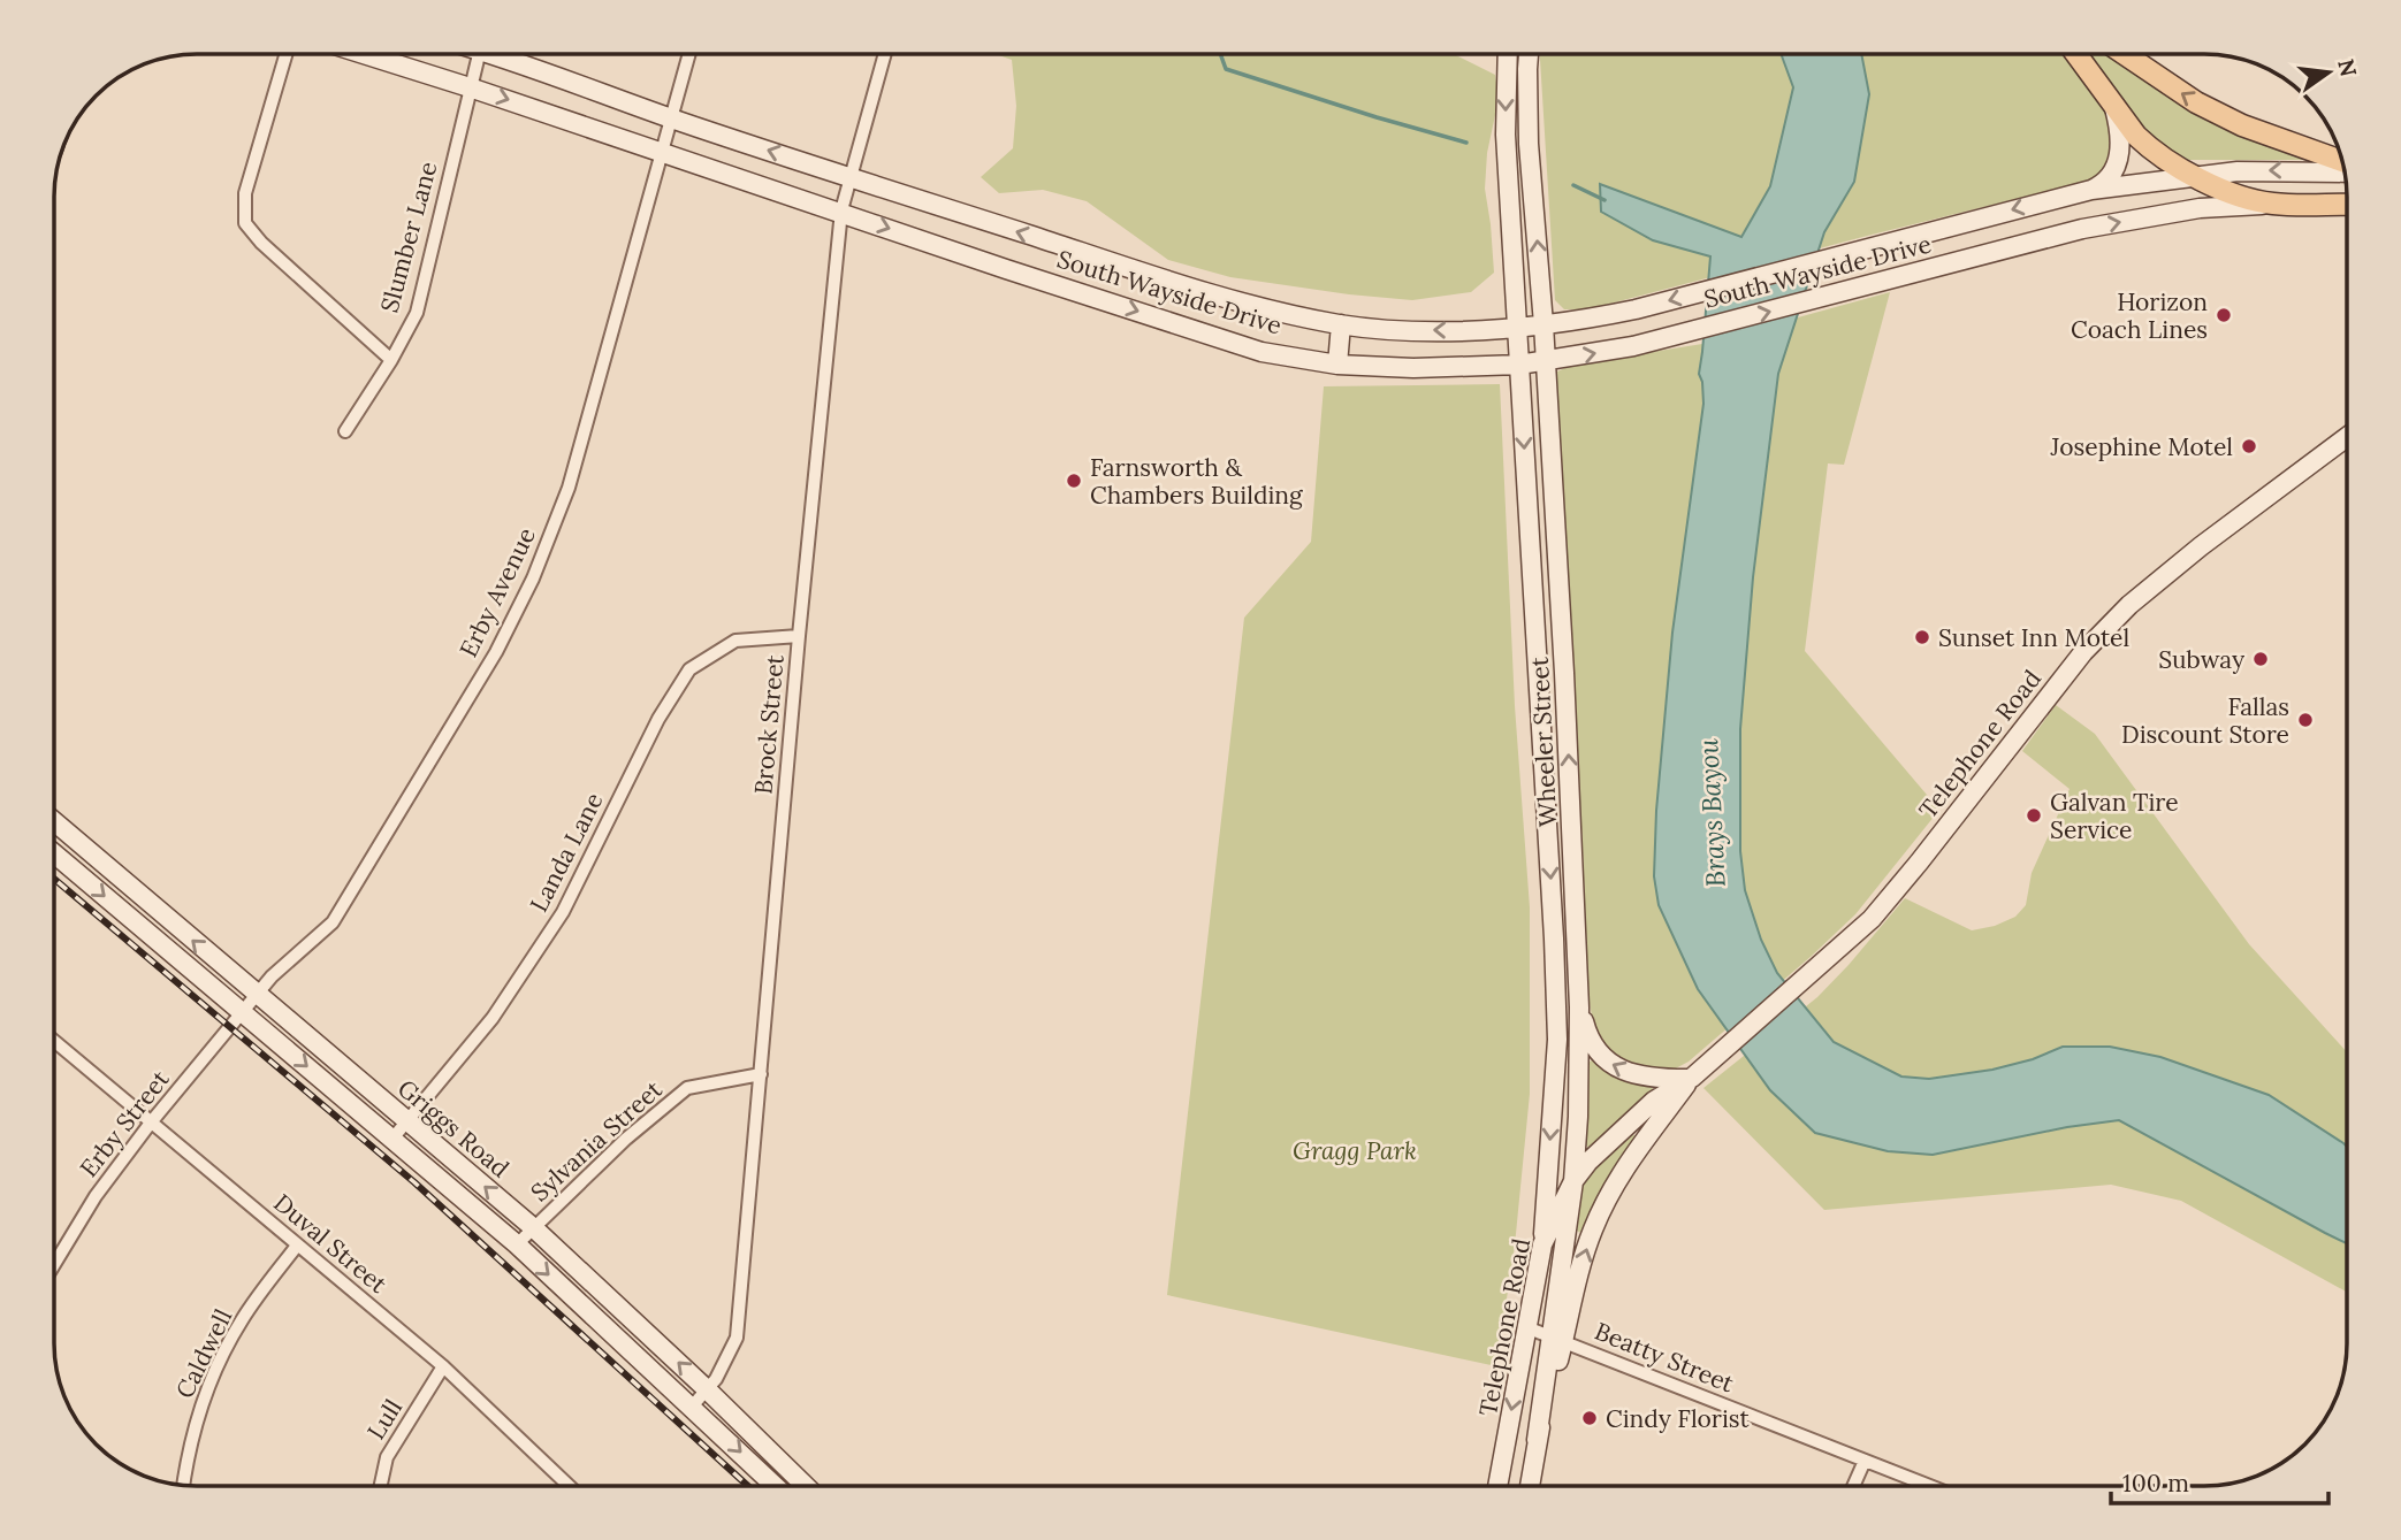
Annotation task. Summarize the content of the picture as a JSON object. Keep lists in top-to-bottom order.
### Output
{
  "streets": {
    "main road": [
      "South Wayside Drive",
      "Wheeler Street",
      "Telephone Road",
      "Griggs Road"
    ],
    "street": [
      "Slumber Lane",
      "Erby Avenue",
      "Brock Street",
      "Landa Lane",
      "Erby Street",
      "Sylvania Street",
      "Duval Street",
      "Caldwell",
      "Beatty Street",
      "Lull"
    ]
  },
  "crossings": [
    ["Slumber Lane", "South Wayside Drive"],
    ["South Wayside Drive", "Erby Avenue"],
    ["South Wayside Drive", "Brock Street"],
    ["South Wayside Drive", "Wheeler Street"],
    ["Erby Avenue", "Erby Street"],
    ["Erby Avenue", "Griggs Road"],
    ["Brock Street", "Landa Lane"],
    ["Brock Street", "Griggs Road"],
    ["Brock Street", "Sylvania Street"],
    ["Wheeler Street", "Telephone Road"],
    ["Wheeler Street", "Beatty Street"],
    ["Telephone Road", "Beatty Street"],
    ["Landa Lane", "Griggs Road"],
    ["Erby Street", "Griggs Road"],
    ["Erby Street", "Duval Street"],
    ["Griggs Road", "Sylvania Street"],
    ["Duval Street", "Caldwell"],
    ["Duval Street", "Lull"]
  ],
  "water": ["Brays Bayou"],
  "parks": ["Gragg Park"],
  "places": [
    "Horizon Coach Lines",
    "Josephine Motel",
    "Farnsworth & Chambers Building",
    "Sunset Inn Motel",
    "Subway",
    "Fallas Discount Store",
    "Galvan Tire Service",
    "Cindy Florist"
  ],
  "scale_bar": "100 m",
  "north": "right"
}
